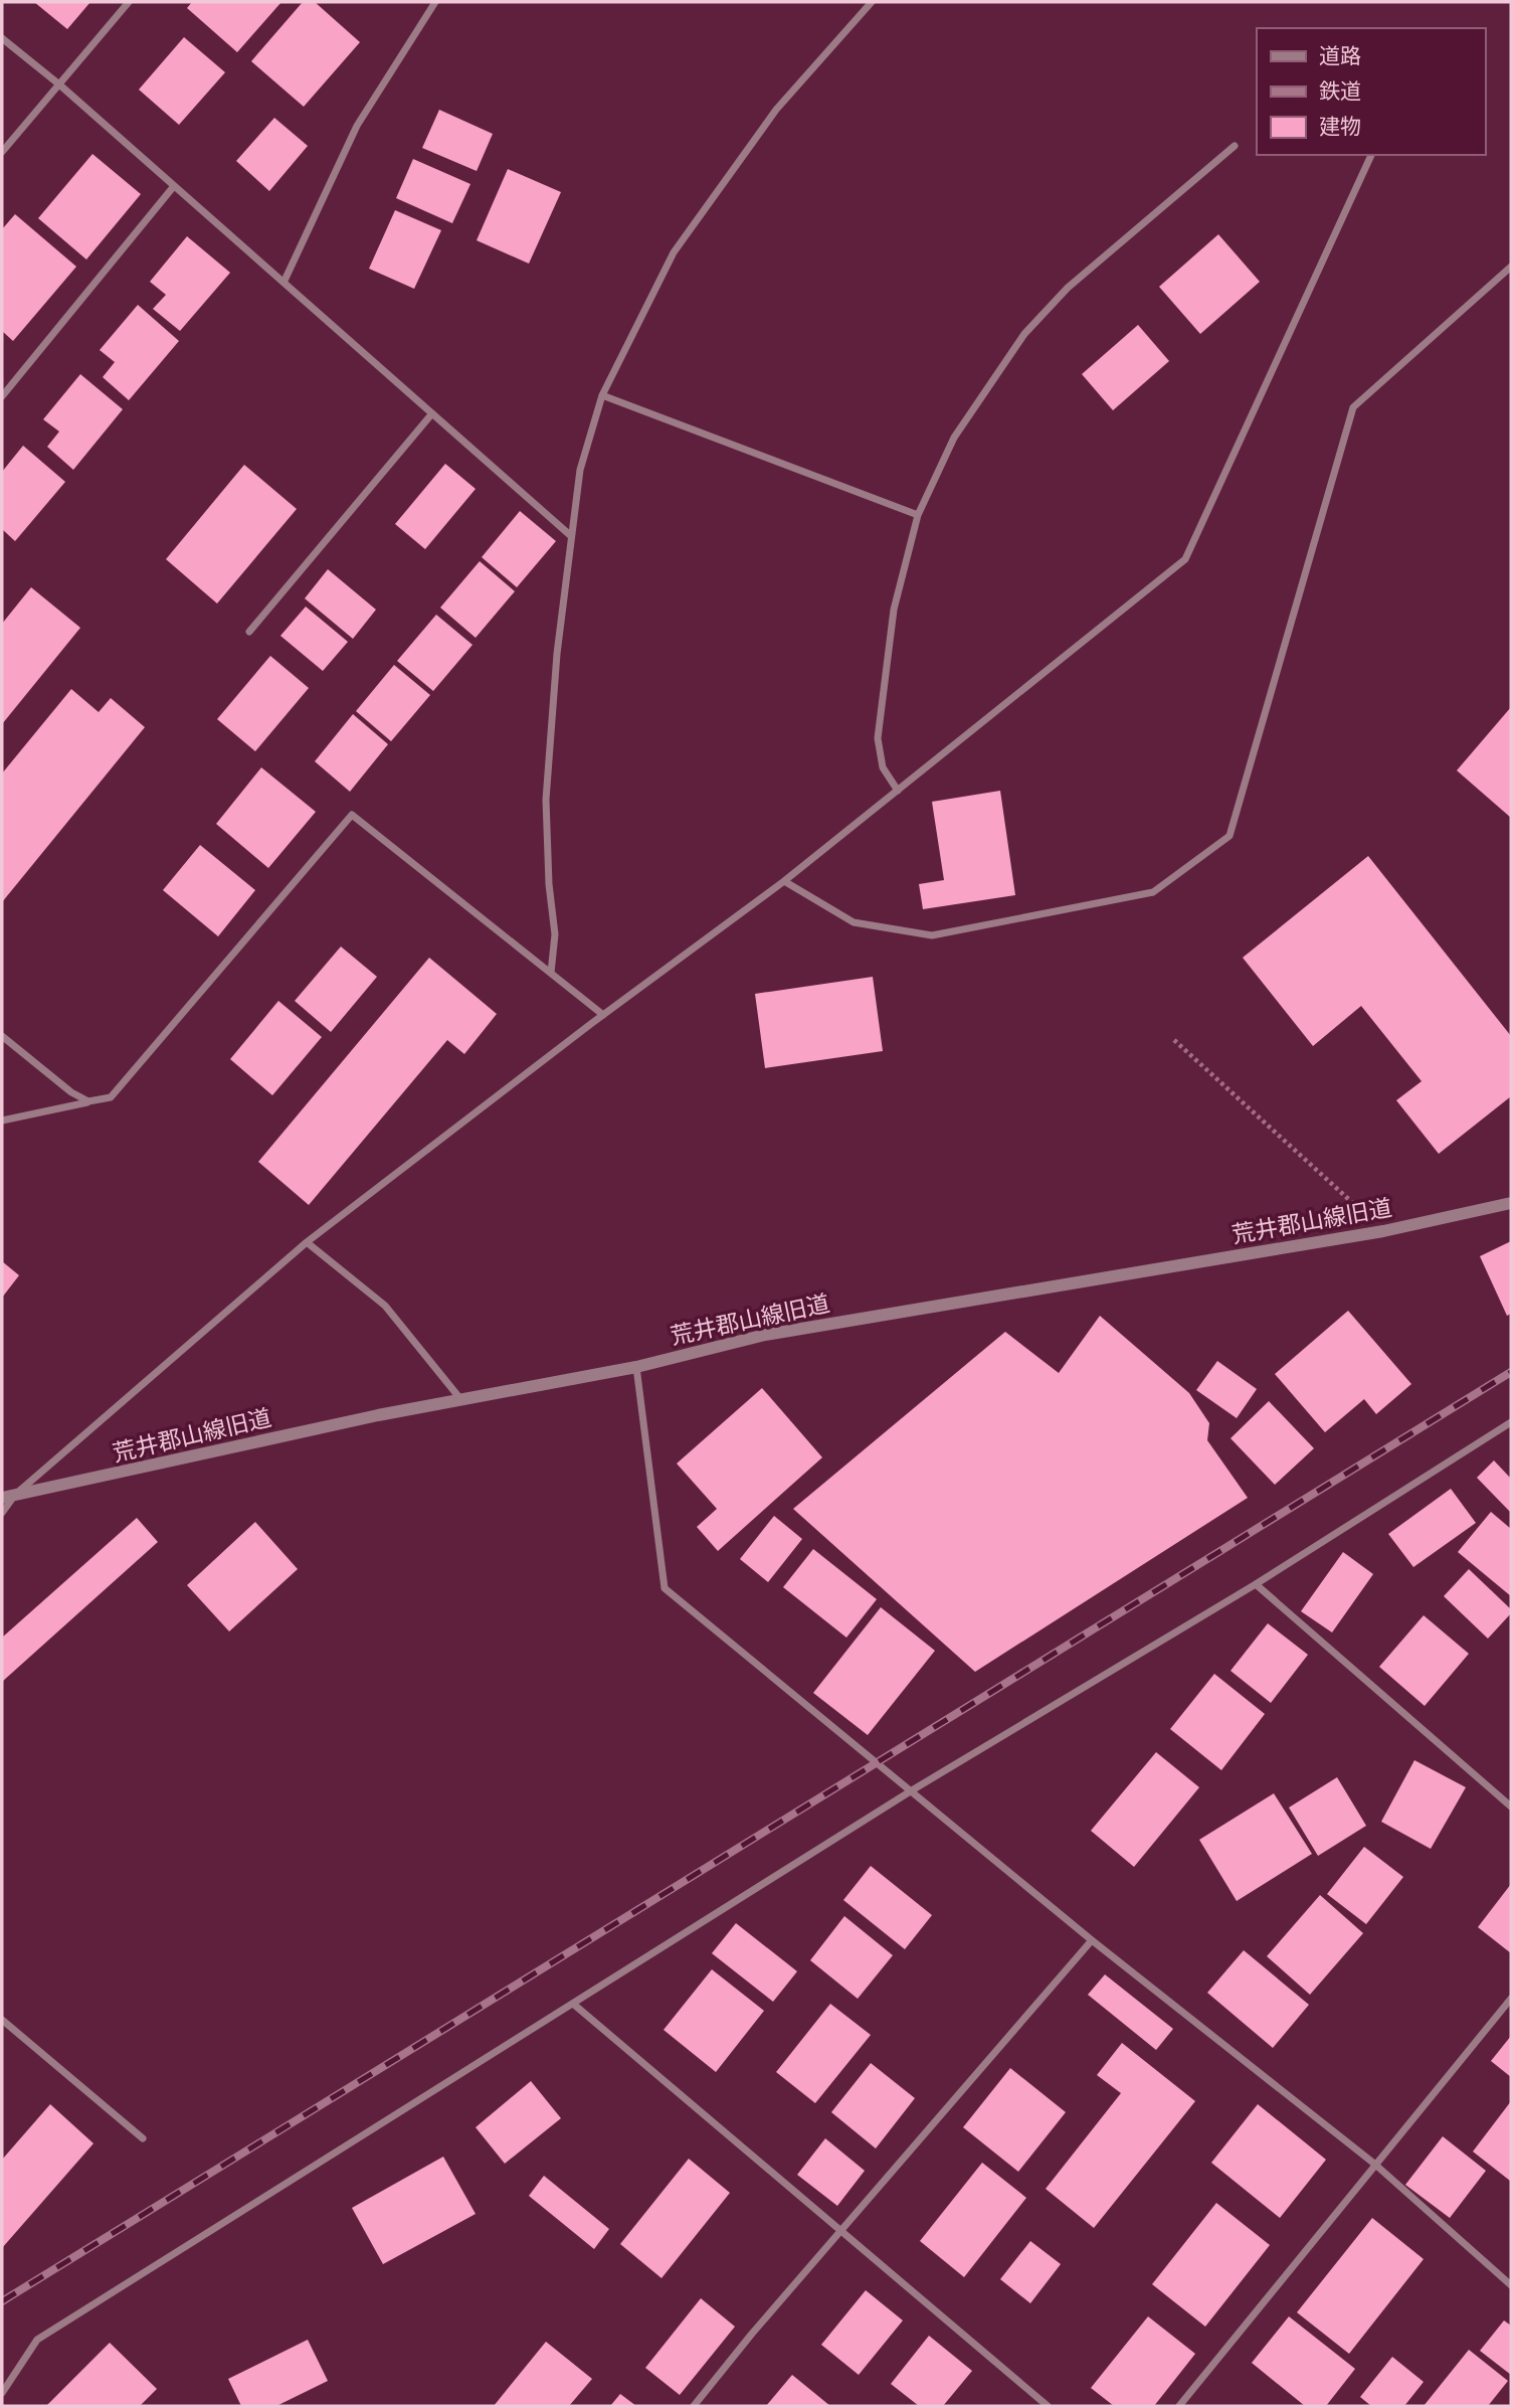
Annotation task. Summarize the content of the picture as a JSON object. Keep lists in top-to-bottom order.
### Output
{
  "streets": {
    "street": ["荒井郡山線旧道"]
  },
  "legend": ["道路", "鉄道", "建物"]
}
